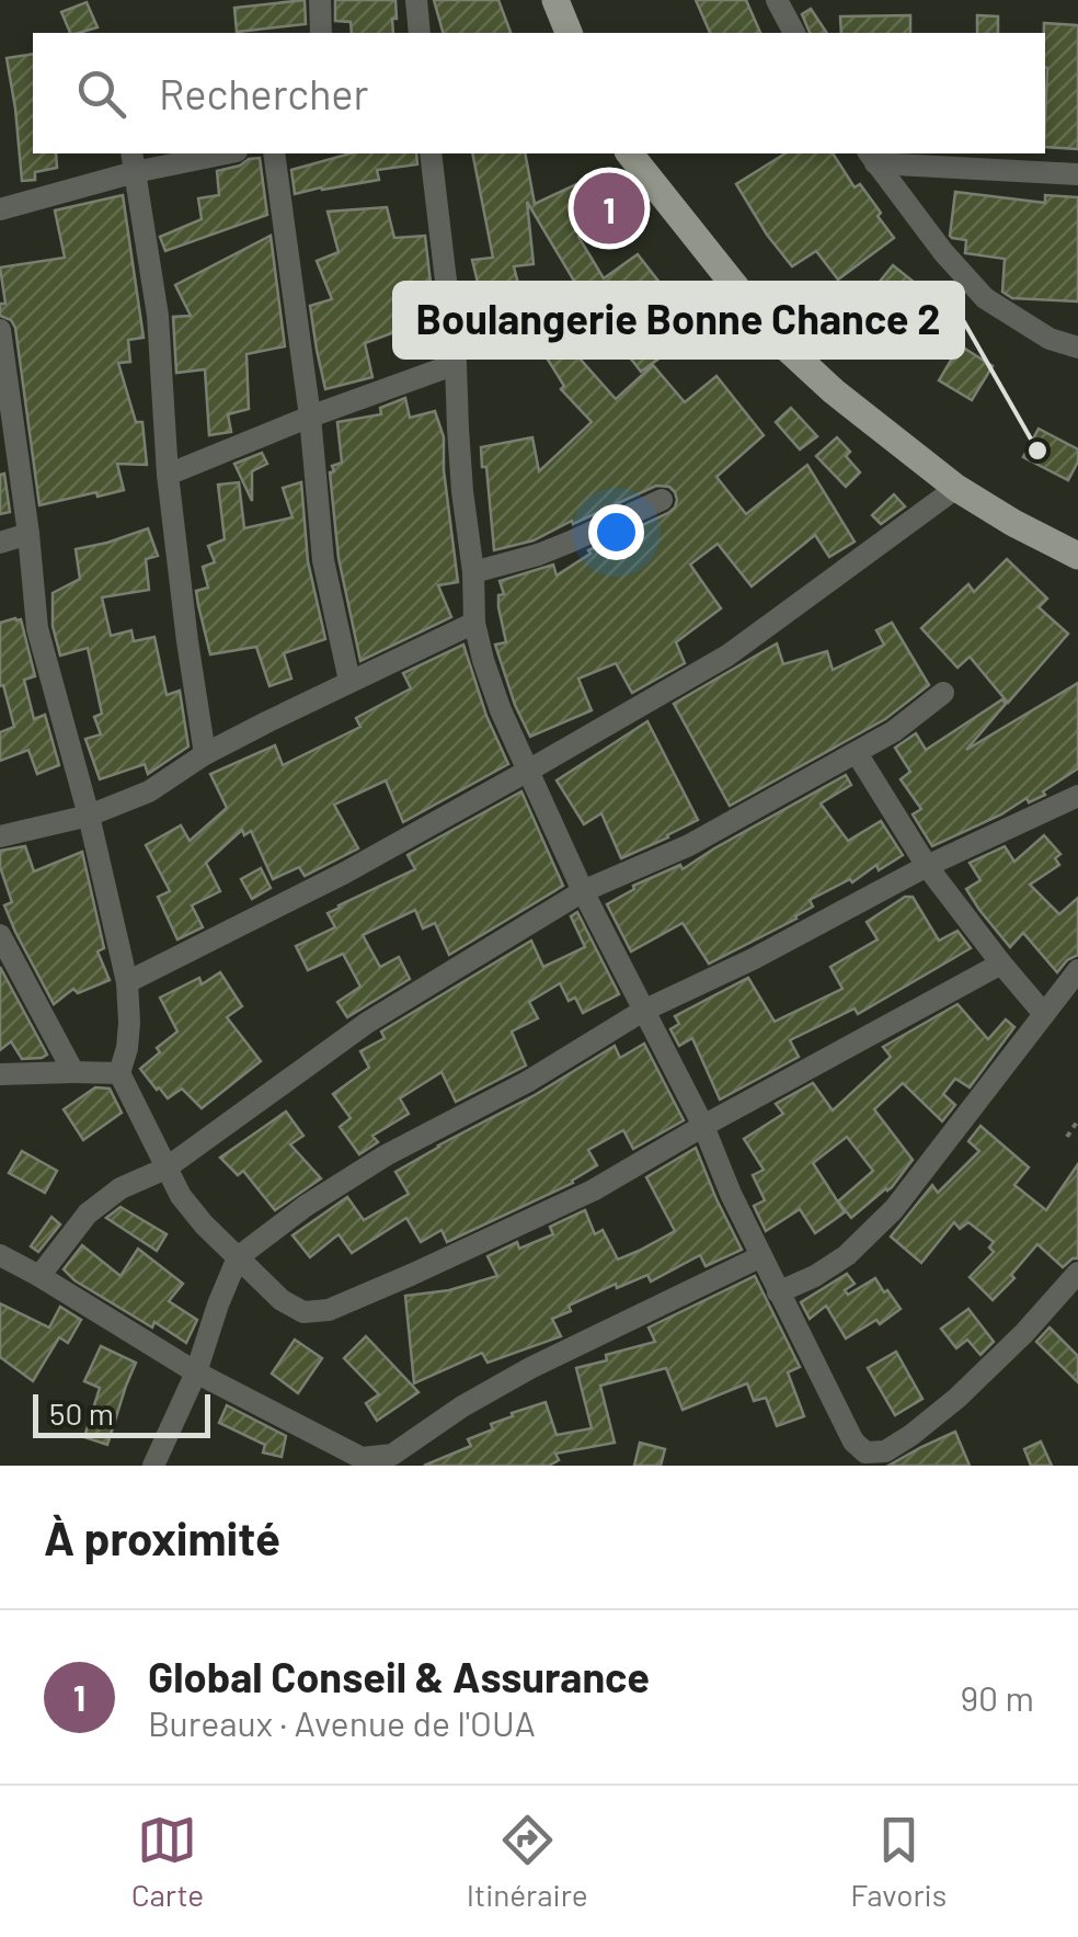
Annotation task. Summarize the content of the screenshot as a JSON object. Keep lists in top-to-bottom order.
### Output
{
  "places": ["Boulangerie Bonne Chance 2"],
  "scale_bar": "50 m",
  "page": {
    "search": "Rechercher",
    "pins": "1",
    "scale": "50 m",
    "heading": "À proximité",
    "list": [
      {
        "mark": "1",
        "name": "Global Conseil & Assurance",
        "note": "Bureaux · Avenue de l'OUA",
        "value": "90 m"
      }
    ],
    "nav": ["Carte", "Itinéraire", "Favoris"]
  }
}
